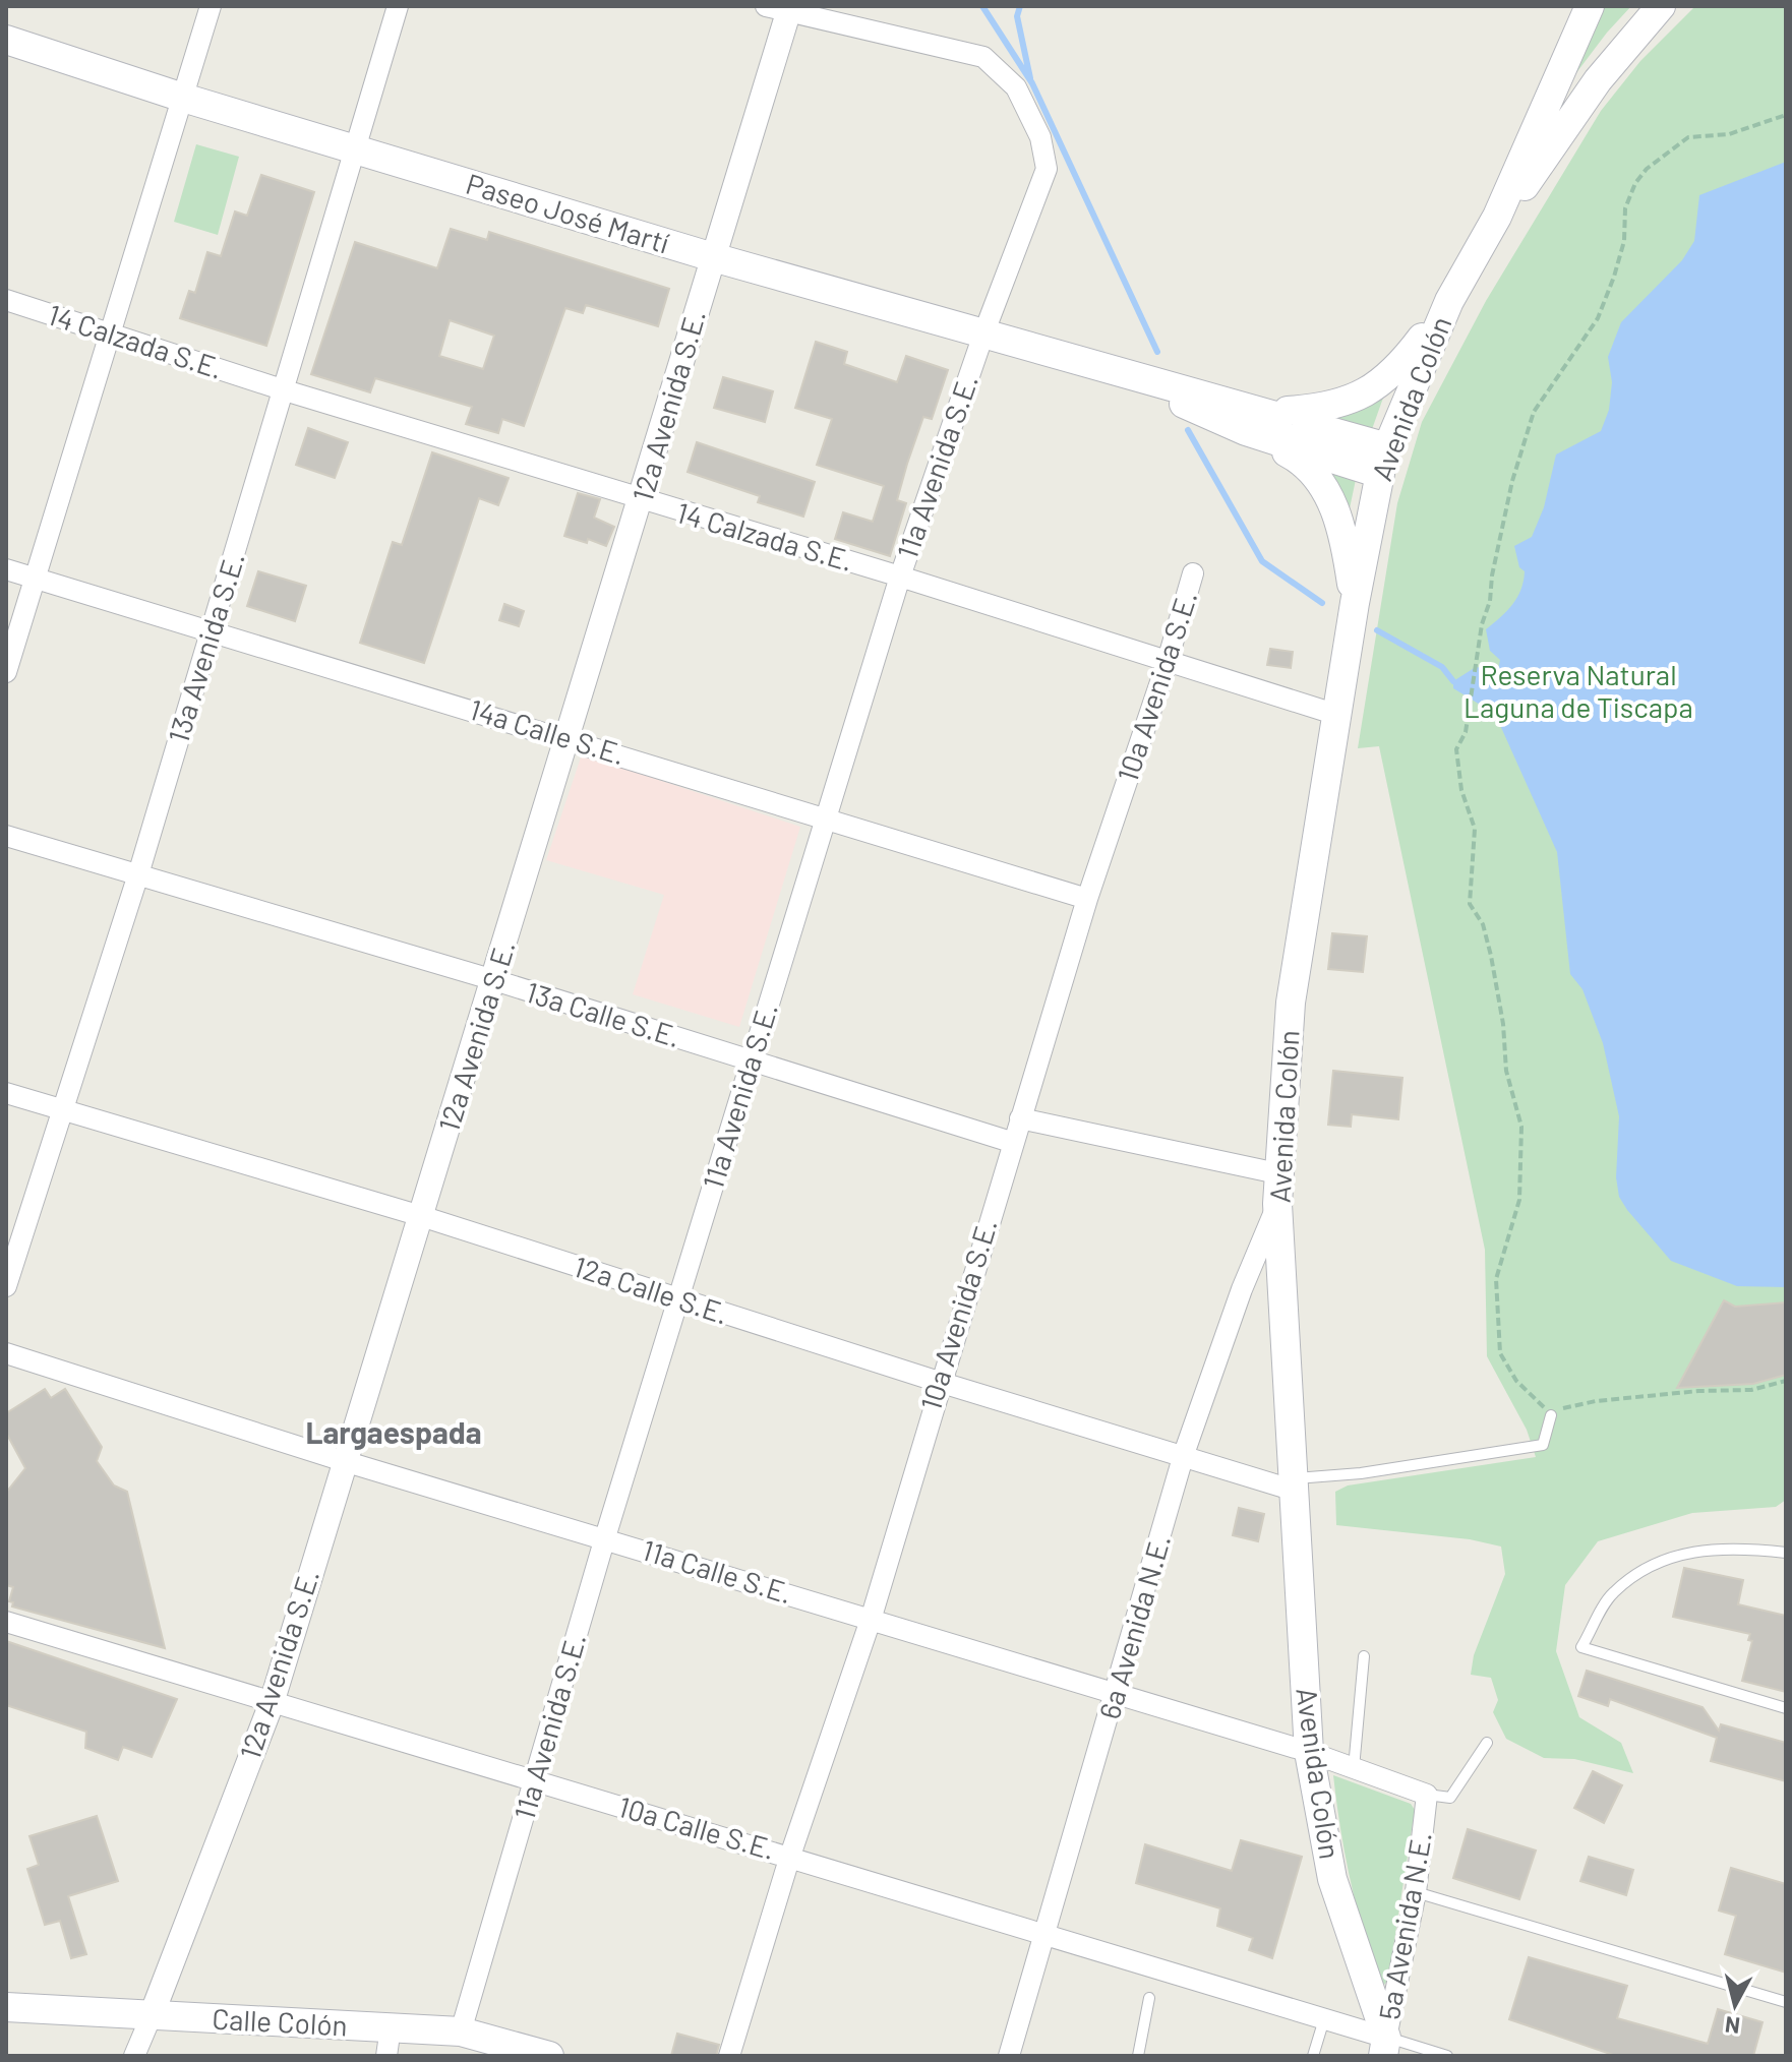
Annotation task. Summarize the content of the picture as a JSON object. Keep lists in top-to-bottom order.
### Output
{
  "streets": {
    "main road": ["Paseo José Martí", "Avenida Colón", "Calle Colón"],
    "street": [
      "14 Calzada S.E.",
      "12a Avenida S.E.",
      "11a Avenida S.E.",
      "13a Avenida S.E.",
      "10a Avenida S.E.",
      "14a Calle S.E.",
      "13a Calle S.E.",
      "12a Calle S.E.",
      "11a Calle S.E.",
      "6a Avenida N.E.",
      "10a Calle S.E.",
      "5a Avenida N.E."
    ]
  },
  "crossings": [
    ["Paseo José Martí", "Avenida Colón"],
    ["Paseo José Martí", "12a Avenida S.E."],
    ["Paseo José Martí", "11a Avenida S.E."],
    ["Paseo José Martí", "13a Avenida S.E."],
    ["14 Calzada S.E.", "Avenida Colón"],
    ["14 Calzada S.E.", "12a Avenida S.E."],
    ["14 Calzada S.E.", "11a Avenida S.E."],
    ["14 Calzada S.E.", "13a Avenida S.E."],
    ["14 Calzada S.E.", "10a Avenida S.E."],
    ["Avenida Colón", "12a Calle S.E."],
    ["Avenida Colón", "11a Calle S.E."],
    ["Avenida Colón", "6a Avenida N.E."],
    ["Avenida Colón", "10a Calle S.E."],
    ["Avenida Colón", "5a Avenida N.E."],
    ["12a Avenida S.E.", "11a Avenida S.E."],
    ["12a Avenida S.E.", "14a Calle S.E."],
    ["12a Avenida S.E.", "13a Calle S.E."],
    ["12a Avenida S.E.", "12a Calle S.E."],
    ["12a Avenida S.E.", "11a Calle S.E."],
    ["12a Avenida S.E.", "10a Calle S.E."],
    ["12a Avenida S.E.", "Calle Colón"],
    ["11a Avenida S.E.", "14a Calle S.E."],
    ["11a Avenida S.E.", "13a Calle S.E."],
    ["11a Avenida S.E.", "12a Calle S.E."],
    ["11a Avenida S.E.", "11a Calle S.E."],
    ["11a Avenida S.E.", "10a Calle S.E."],
    ["11a Avenida S.E.", "Calle Colón"],
    ["13a Avenida S.E.", "14a Calle S.E."],
    ["13a Avenida S.E.", "13a Calle S.E."],
    ["13a Avenida S.E.", "12a Calle S.E."],
    ["10a Avenida S.E.", "14a Calle S.E."],
    ["10a Avenida S.E.", "13a Calle S.E."],
    ["10a Avenida S.E.", "12a Calle S.E."],
    ["10a Avenida S.E.", "11a Calle S.E."],
    ["10a Avenida S.E.", "10a Calle S.E."],
    ["12a Calle S.E.", "6a Avenida N.E."],
    ["11a Calle S.E.", "6a Avenida N.E."],
    ["11a Calle S.E.", "5a Avenida N.E."],
    ["6a Avenida N.E.", "10a Calle S.E."],
    ["10a Calle S.E.", "5a Avenida N.E."]
  ],
  "districts": ["Largaespada"],
  "parks": ["Reserva Natural Laguna de Tiscapa"],
  "north": "bottom"
}
